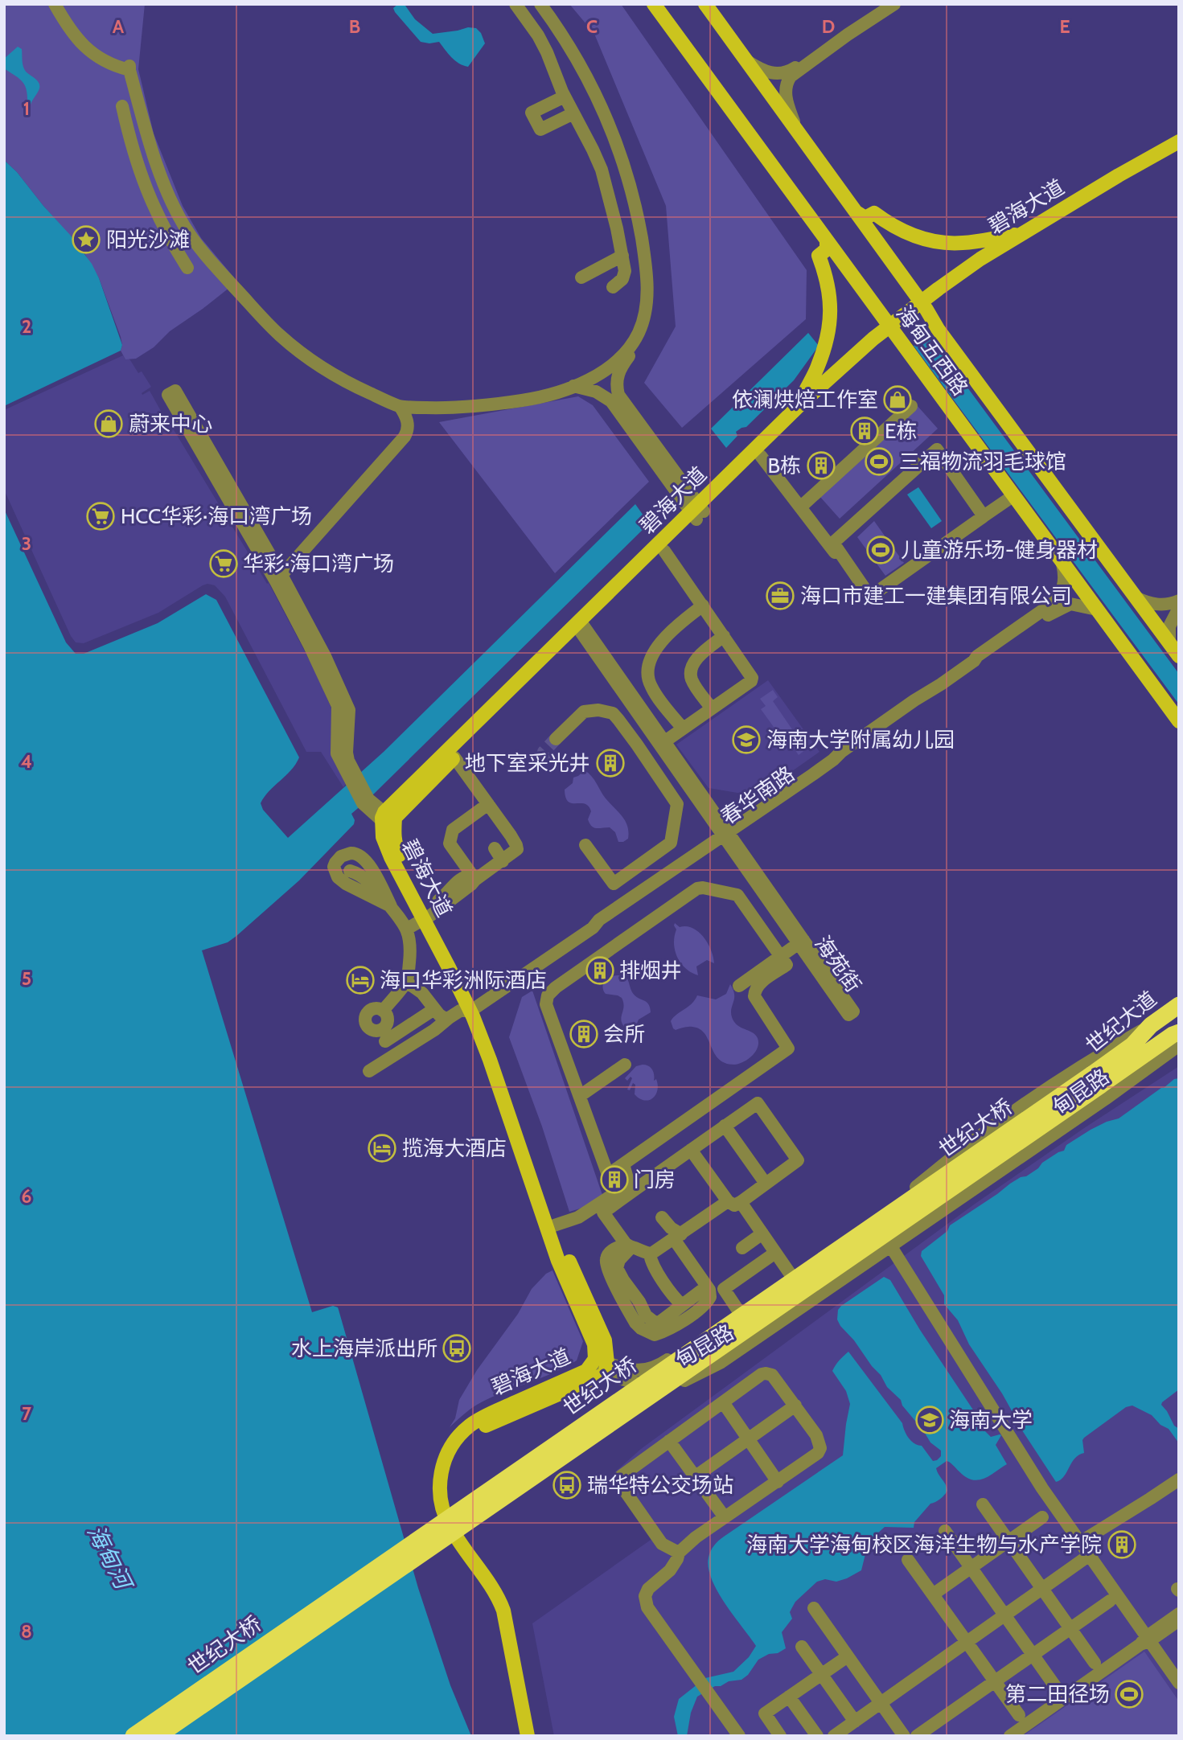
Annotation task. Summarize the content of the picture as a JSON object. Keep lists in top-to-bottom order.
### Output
{
  "streets": {
    "highway": ["世纪大道", "世纪大桥"],
    "main road": ["碧海大道", "海甸五西路"],
    "street": ["春华南路", "海苑街", "甸昆路"]
  },
  "crossings": [
    ["碧海大道", "海甸五西路"],
    ["碧海大道", "春华南路"],
    ["碧海大道", "海苑街"],
    ["碧海大道", "甸昆路"],
    ["海甸五西路", "春华南路"],
    ["春华南路", "海苑街"],
    ["世纪大道", "甸昆路"],
    ["世纪大道", "世纪大桥"]
  ],
  "water": ["海甸河"],
  "places": {
    "place": ["阳光沙滩"],
    "shop": ["依澜烘焙工作室", "蔚来中心"],
    "building": [
      "E栋",
      "B栋",
      "地下室采光井",
      "排烟井",
      "会所",
      "门房",
      "海南大学海甸校区海洋生物与水产学院"
    ],
    "sports": ["三福物流羽毛球馆", "儿童游乐场-健身器材", "第二田径场"],
    "supermarket": ["HCC华彩·海口湾广场", "华彩·海口湾广场"],
    "office": ["海口市建工一建集团有限公司"],
    "school or university": ["海南大学附属幼儿园", "海南大学"],
    "hotel": ["海口华彩洲际酒店", "揽海大酒店"],
    "bus stop": ["水上海岸派出所", "瑞华特公交场站"]
  },
  "grid": {
    "columns": [
      "A",
      "B",
      "C",
      "D",
      "E"
    ],
    "rows": [
      "1",
      "2",
      "3",
      "4",
      "5",
      "6",
      "7",
      "8"
    ]
  }
}
